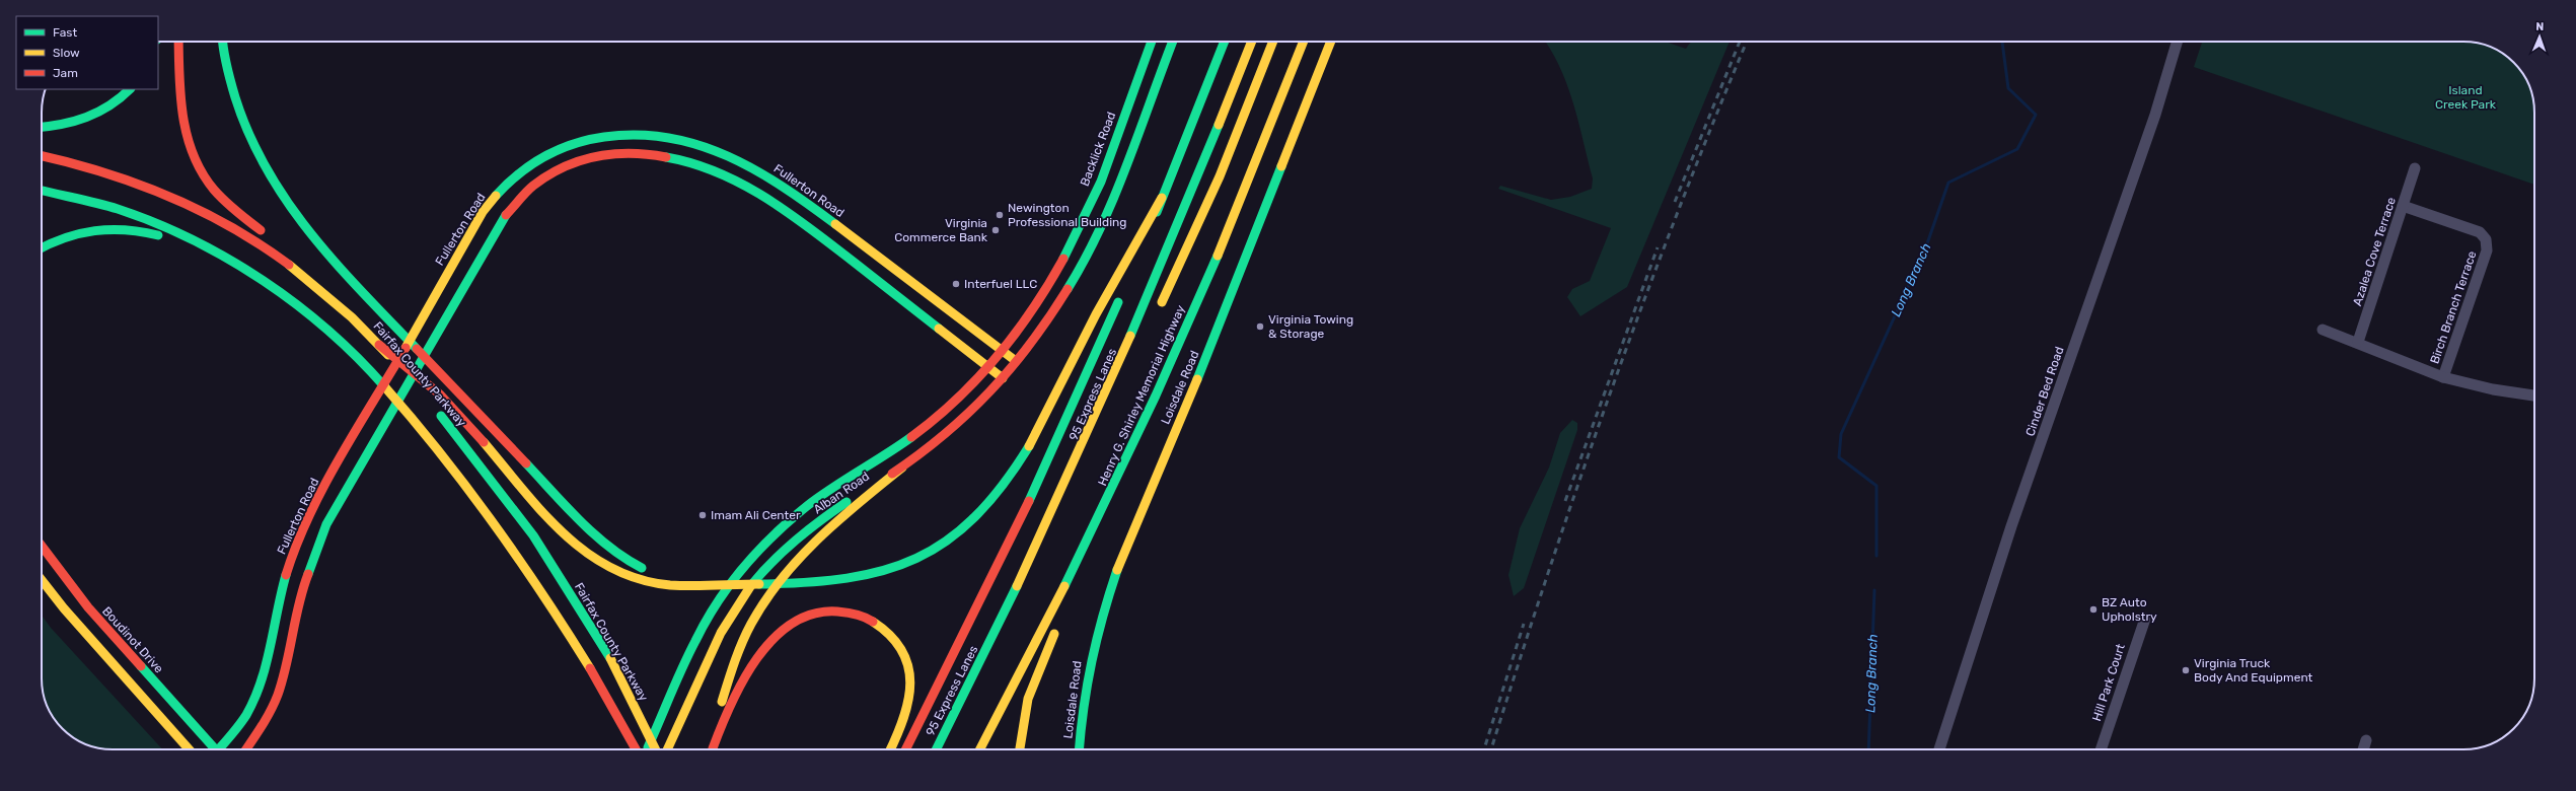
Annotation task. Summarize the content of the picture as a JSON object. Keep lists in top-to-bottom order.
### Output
{
  "streets": {
    "main road": [
      "Backlick Road",
      "Fullerton Road",
      "Fairfax County Parkway",
      "Loisdale Road",
      "95 Express Lanes",
      "Henry G. Shirley Memorial Highway",
      "Alban Road",
      "Boudinot Drive"
    ],
    "street": [
      "Azalea Cove Terrace",
      "Birch Branch Terrace",
      "Cinder Bed Road",
      "Hill Park Court"
    ]
  },
  "crossings": [
    ["Backlick Road", "Fullerton Road"],
    ["Backlick Road", "Alban Road"],
    ["Fullerton Road", "Alban Road"],
    ["Azalea Cove Terrace", "Birch Branch Terrace"]
  ],
  "water": ["Long Branch"],
  "parks": ["Island Creek Park"],
  "places": [
    "Newington Professional Building",
    "Virginia Commerce Bank",
    "Interfuel LLC",
    "Virginia Towing & Storage",
    "Imam Ali Center",
    "BZ Auto Upholstry",
    "Virginia Truck Body And Equipment"
  ],
  "legend": ["Fast", "Slow", "Jam"],
  "north": "top"
}
